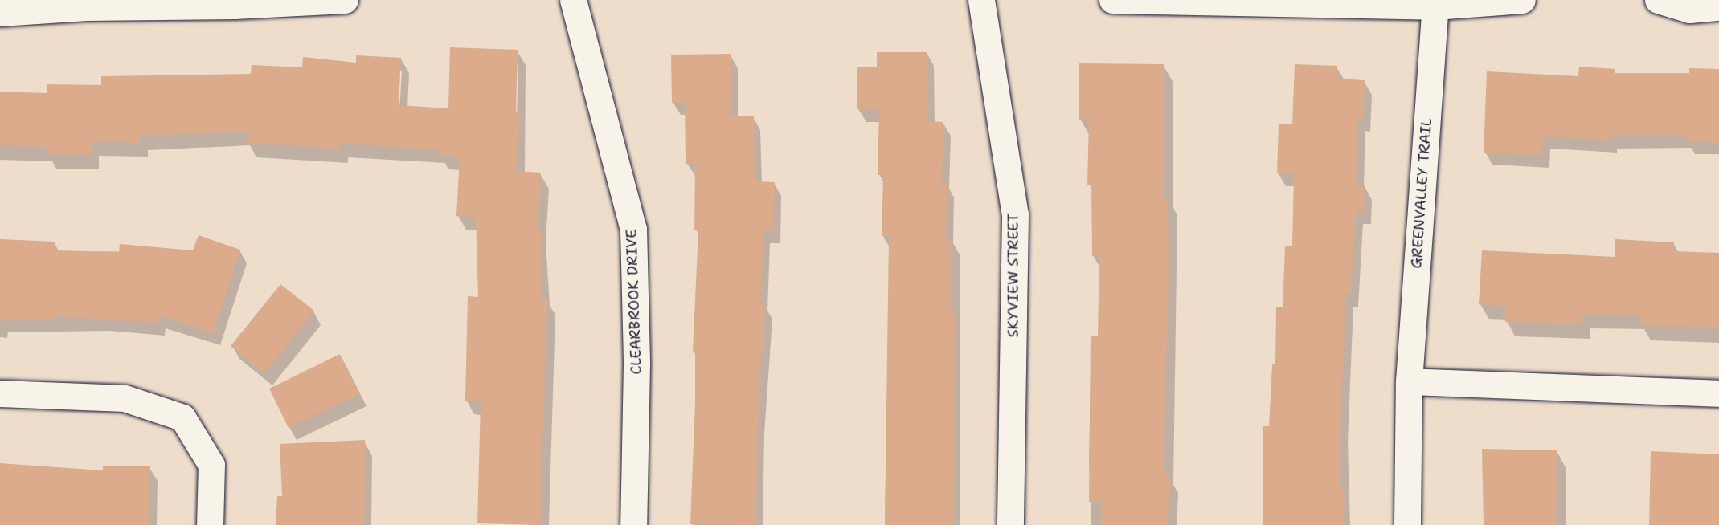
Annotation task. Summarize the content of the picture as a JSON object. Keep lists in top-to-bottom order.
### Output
{
  "streets": {
    "street": ["GREENVALLEY TRAIL", "SKYVIEW STREET", "CLEARBROOK DRIVE"]
  }
}
